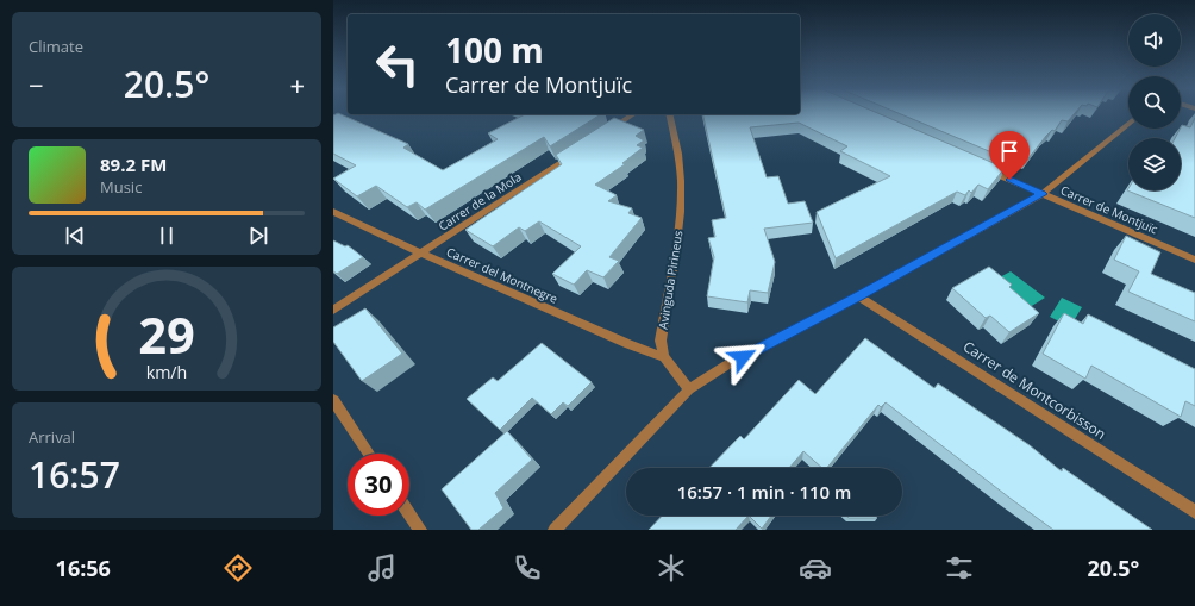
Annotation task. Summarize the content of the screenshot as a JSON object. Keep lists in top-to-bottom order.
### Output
{
  "streets": {
    "street": [
      "Carrer de la Mola",
      "Carrer de Montjuïc",
      "Carrer del Montnegre",
      "Avinguda Pirineus",
      "Carrer de Montcorbisson"
    ]
  },
  "crossings": [
    ["Carrer de la Mola", "Carrer del Montnegre"],
    ["Carrer del Montnegre", "Avinguda Pirineus"]
  ],
  "page": {
    "tile": [
      "Climate",
      ["Arrival", "16:57"]
    ],
    "turn": ["100 m", "Carrer de Montjuïc"],
    "heat": ["−", "20.5°", "+"],
    "song": ["89.2 FM", "Music"],
    "limit": "30",
    "trip": "16:57 · 1 min · 110 m",
    "tabs": ["16:56", "20.5°"],
    "gauge": ["29", "km/h"]
  }
}
